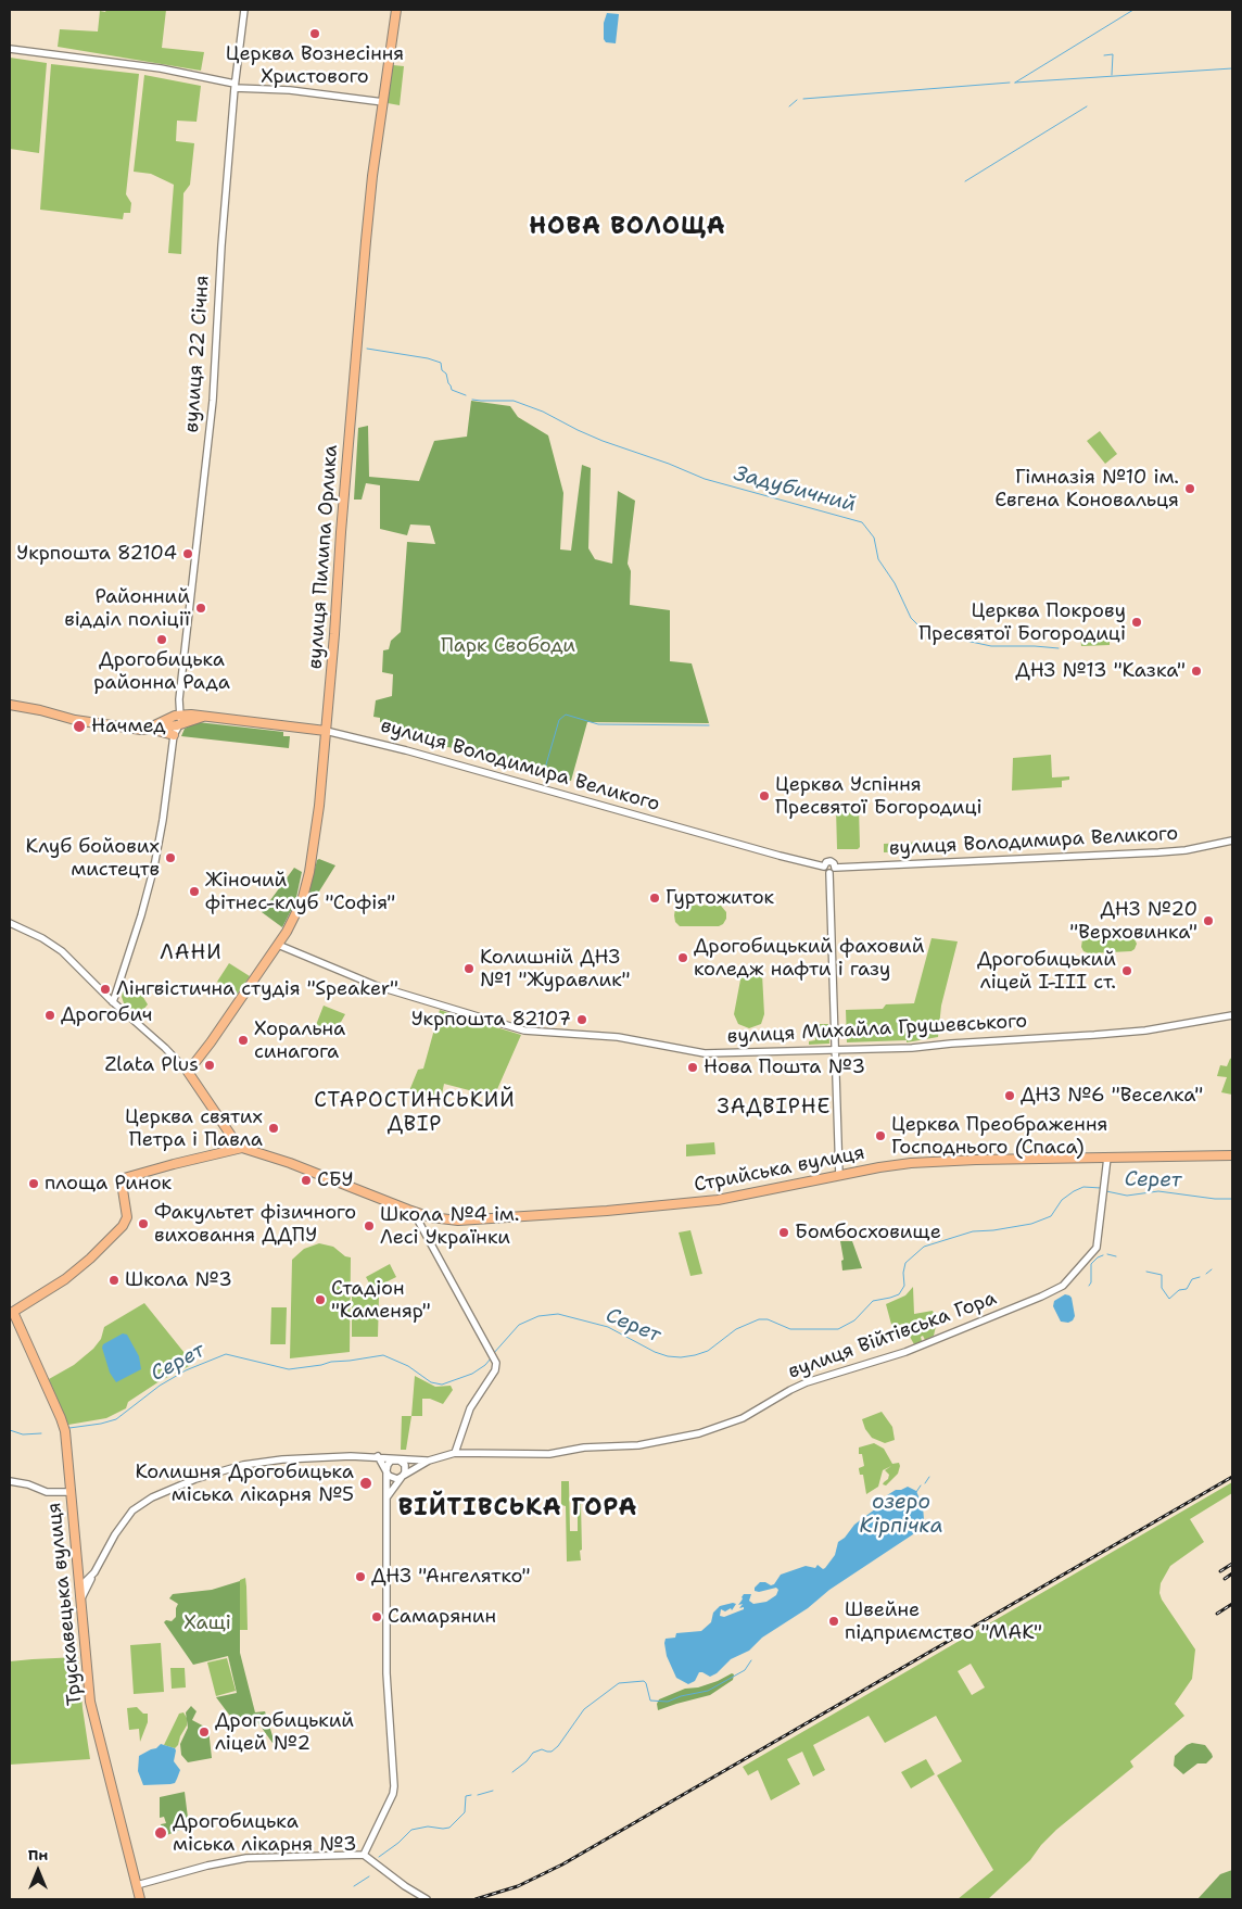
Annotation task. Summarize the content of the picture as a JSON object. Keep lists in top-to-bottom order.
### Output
{
  "streets": {
    "main road": [
      "вулиця Пилипа Орлика",
      "вулиця Володимира Великого",
      "Стрийська вулиця",
      "Трускавецька вулиця"
    ],
    "street": ["вулиця 22 Січня", "вулиця Михайла Грушевського", "вулиця Війтівська Гора"]
  },
  "crossings": [
    ["вулиця 22 Січня", "вулиця Володимира Великого"],
    ["вулиця Пилипа Орлика", "вулиця Володимира Великого"],
    ["вулиця Пилипа Орлика", "вулиця Михайла Грушевського"],
    ["Стрийська вулиця", "вулиця Війтівська Гора"],
    ["вулиця Війтівська Гора", "Трускавецька вулиця"]
  ],
  "districts": [
    "НОВА ВОЛОЩА",
    "ЛАНИ",
    "СТАРОСТИНСЬКИЙ ДВІР",
    "ЗАДВІРНЕ",
    "ВІЙТІВСЬКА ГОРА"
  ],
  "water": ["Задубичний", "Серет", "озеро Кірпічка"],
  "parks": ["Парк Свободи", "Хащі"],
  "places": [
    "Церква Вознесіння Христового",
    "Гімназія №10 ім. Євгена Коновальця",
    "Укрпошта 82104",
    "Районний відділ поліції",
    "Церква Покрову Пресвятої Богородиці",
    "Дрогобицька районна Рада",
    "ДНЗ №13 \"Казка\"",
    "Начмед",
    "Церква Успіння Пресвятої Богородиці",
    "Клуб бойових мистецтв",
    "Жіночий фітнес-клуб \"Софія\"",
    "Гуртожиток",
    "ДНЗ №20 \"Верховинка\"",
    "Дрогобицький фаховий коледж нафти і газу",
    "Колишній ДНЗ №1 \"Журавлик\"",
    "Дрогобицький ліцей І-ІІІ ст.",
    "Лінгвістична студія \"Speaker\"",
    "Дрогобич",
    "Укрпошта 82107",
    "Хоральна синагога",
    "Zlata Plus",
    "Нова Пошта №3",
    "ДНЗ №6 \"Веселка\"",
    "Церква святих Петра і Павла",
    "Церква Преображення Господнього (Спаса)",
    "СБУ",
    "площа Ринок",
    "Факультет фізичного виховання ДДПУ",
    "Школа №4 ім. Лесі Українки",
    "Бомбосховище",
    "Школа №3",
    "Стадіон \"Каменяр\"",
    "Колишня Дрогобицька міська лікарня №5",
    "ДНЗ \"Ангелятко\"",
    "Самарянин",
    "Швейне підприємство \"МАК\"",
    "Дрогобицький ліцей №2",
    "Дрогобицька міська лікарня №3"
  ],
  "north": "top"
}
